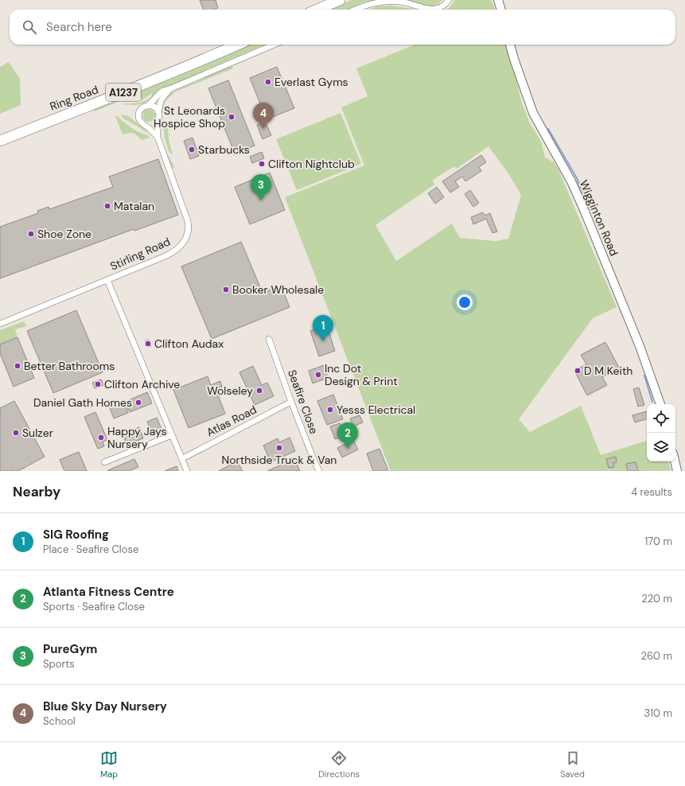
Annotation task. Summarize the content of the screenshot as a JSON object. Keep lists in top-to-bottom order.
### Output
{
  "streets": {
    "highway": ["A1237", "Ring Road"],
    "main road": ["Wigginton Road"],
    "street": ["Stirling Road", "Seafire Close", "Atlas Road"]
  },
  "crossings": [
    ["Seafire Close", "Atlas Road"]
  ],
  "places": [
    "Everlast Gyms",
    "St Leonards Hospice Shop",
    "Starbucks",
    "Clifton Nightclub",
    "Matalan",
    "Shoe Zone",
    "Booker Wholesale",
    "Clifton Audax",
    "Better Bathrooms",
    "D M Keith",
    "Inc Dot Design & Print",
    "Clifton Archive",
    "Wolseley",
    "Daniel Gath Homes",
    "Yesss Electrical",
    "Sulzer",
    "Happy Jays Nursery",
    "Northside Truck & Van"
  ],
  "page": {
    "search": "Search here",
    "pins": [
      "4",
      "3",
      "1",
      "2"
    ],
    "heading": ["Nearby", "4 results"],
    "list": [
      {
        "mark": "1",
        "name": "SIG Roofing",
        "note": "Place · Seafire Close",
        "value": "170 m"
      },
      {
        "mark": "2",
        "name": "Atlanta Fitness Centre",
        "note": "Sports · Seafire Close",
        "value": "220 m"
      },
      {
        "mark": "3",
        "name": "PureGym",
        "note": "Sports",
        "value": "260 m"
      },
      {
        "mark": "4",
        "name": "Blue Sky Day Nursery",
        "note": "School",
        "value": "310 m"
      }
    ],
    "nav": ["Map", "Directions", "Saved"]
  }
}
